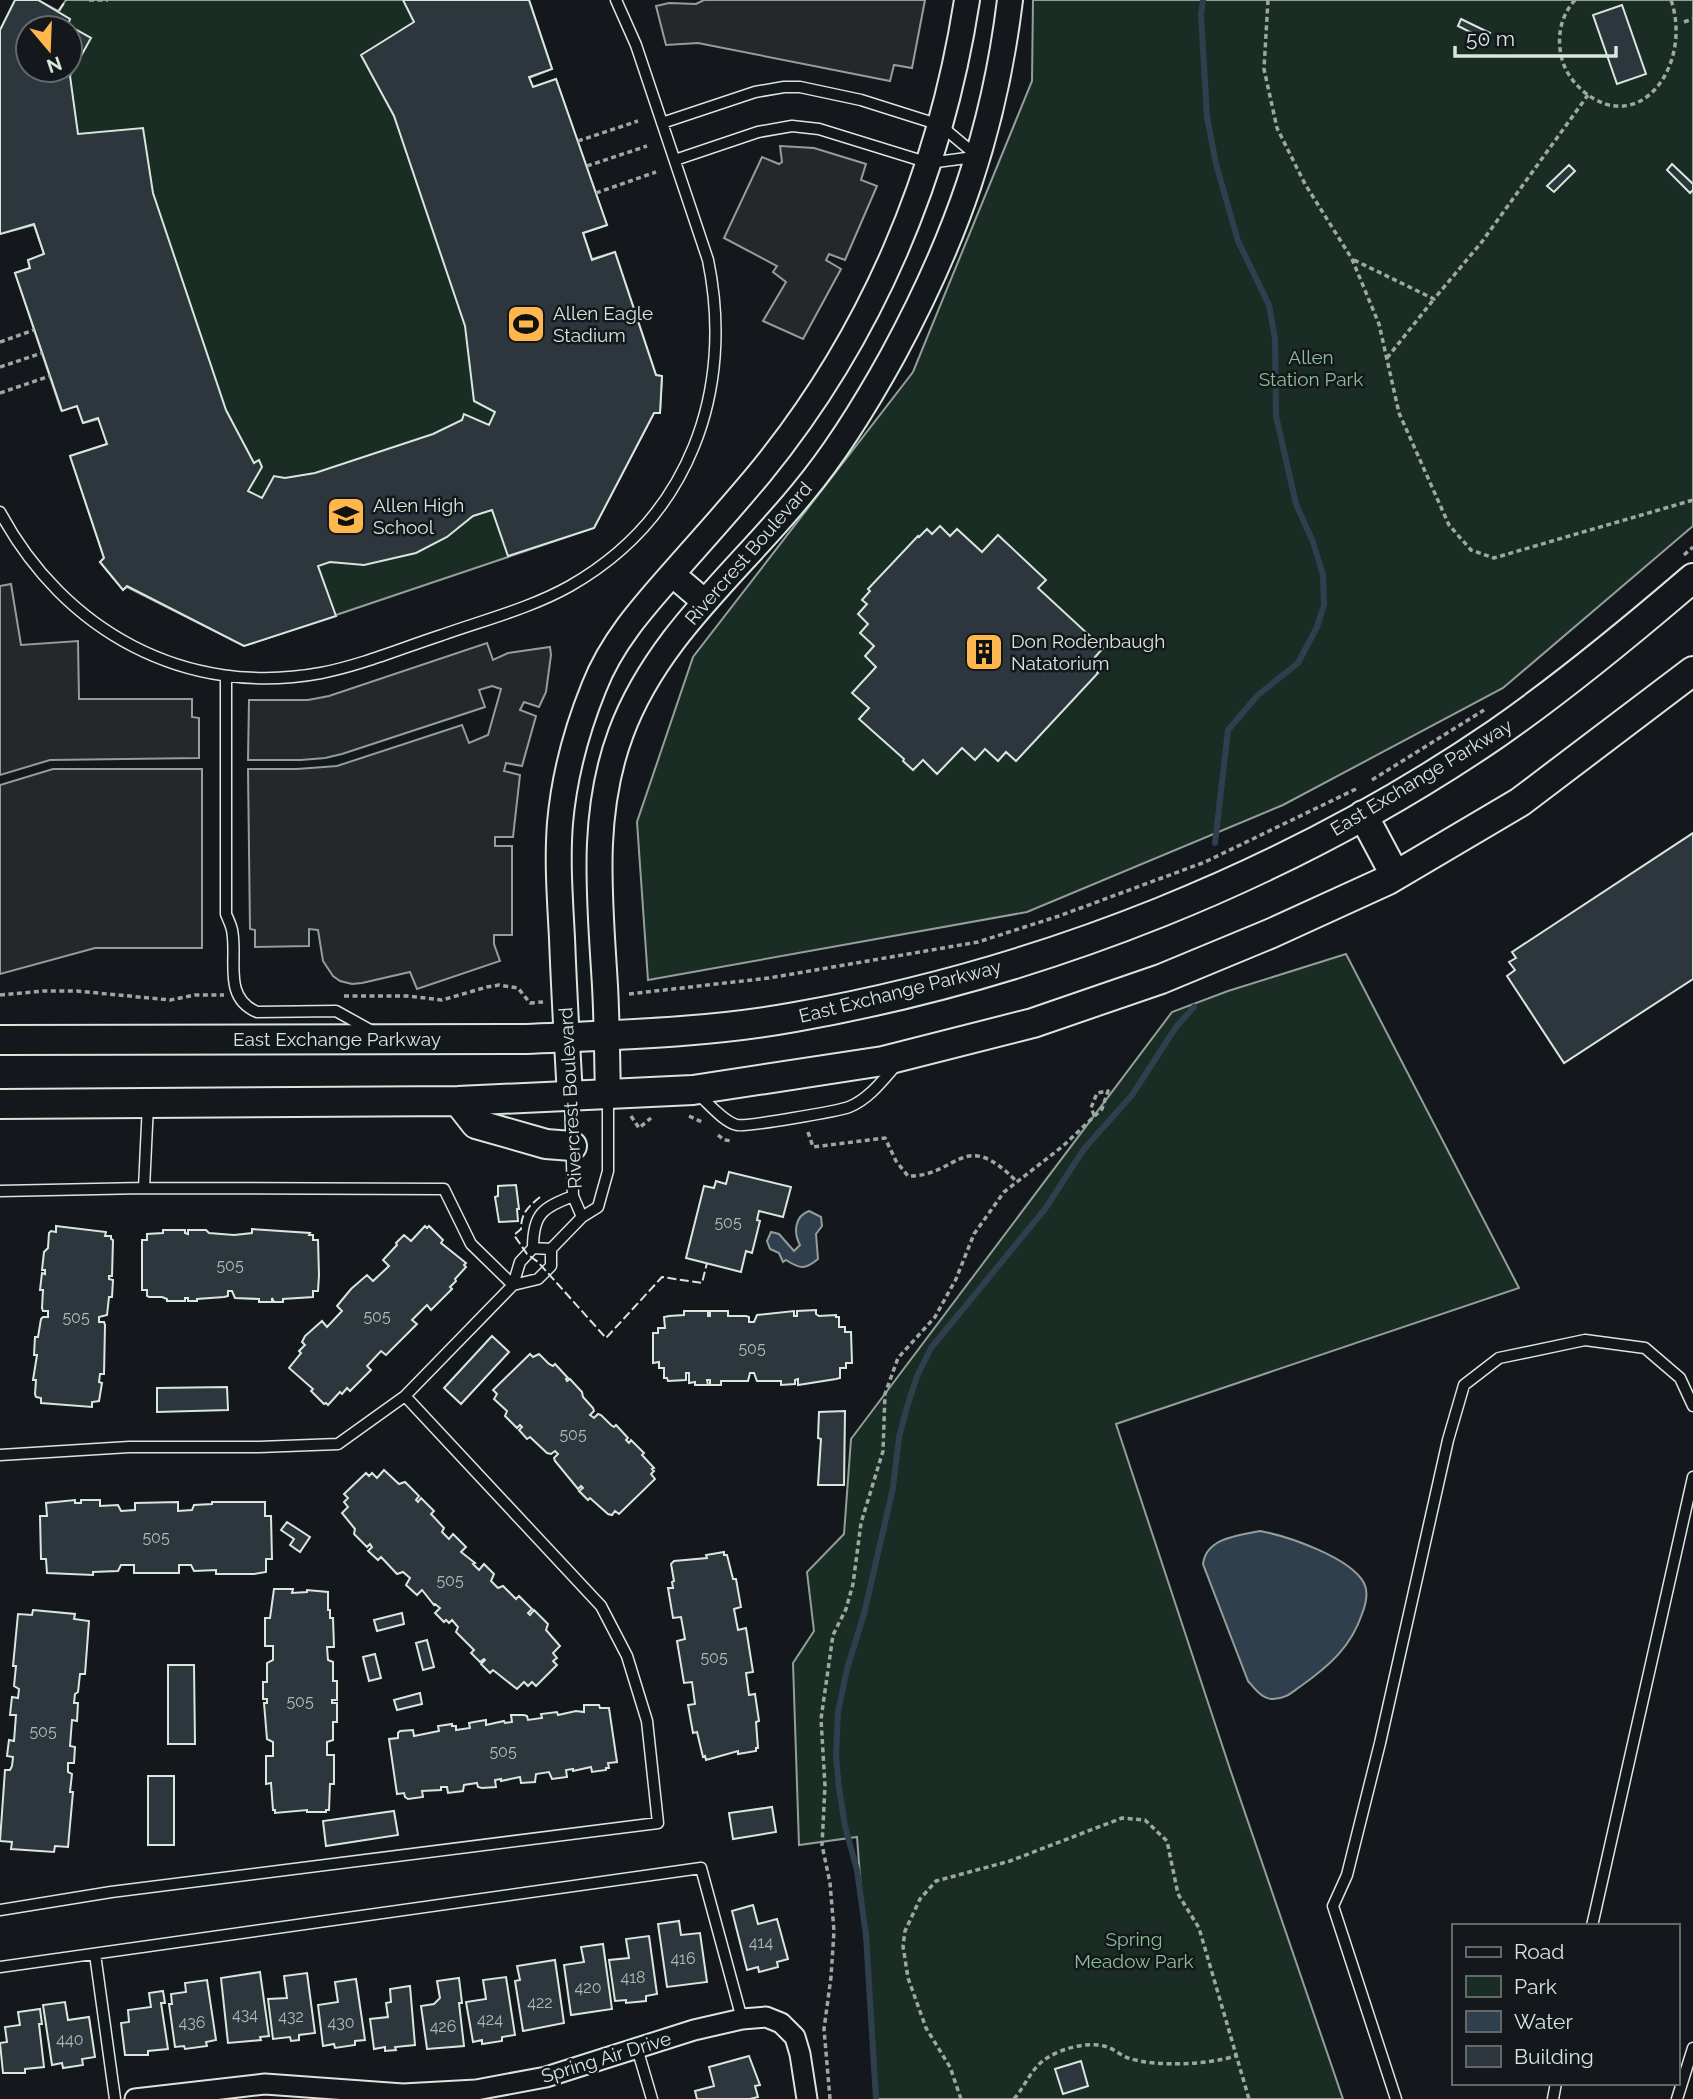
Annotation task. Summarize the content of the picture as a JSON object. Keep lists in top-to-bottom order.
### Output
{
  "streets": {
    "main road": ["East Exchange Parkway"],
    "street": ["Rivercrest Boulevard", "Spring Air Drive"]
  },
  "crossings": [
    ["Rivercrest Boulevard", "East Exchange Parkway"]
  ],
  "parks": ["Allen Station Park", "Spring Meadow Park"],
  "places": {
    "sports": ["Allen Eagle Stadium"],
    "school or university": ["Allen High School"],
    "building": ["Don Rodenbaugh Natatorium"]
  },
  "house_numbers": [
    "505",
    "505",
    "505",
    "505",
    "505",
    "505",
    "505",
    "505",
    "505",
    "505",
    "505",
    "505",
    "414",
    "416",
    "418",
    "420",
    "422",
    "434",
    "432",
    "424",
    "436",
    "430",
    "426",
    "440"
  ],
  "legend": [
    "Road",
    "Park",
    "Water",
    "Building"
  ],
  "scale_bar": "50 m",
  "north": "bottom"
}
